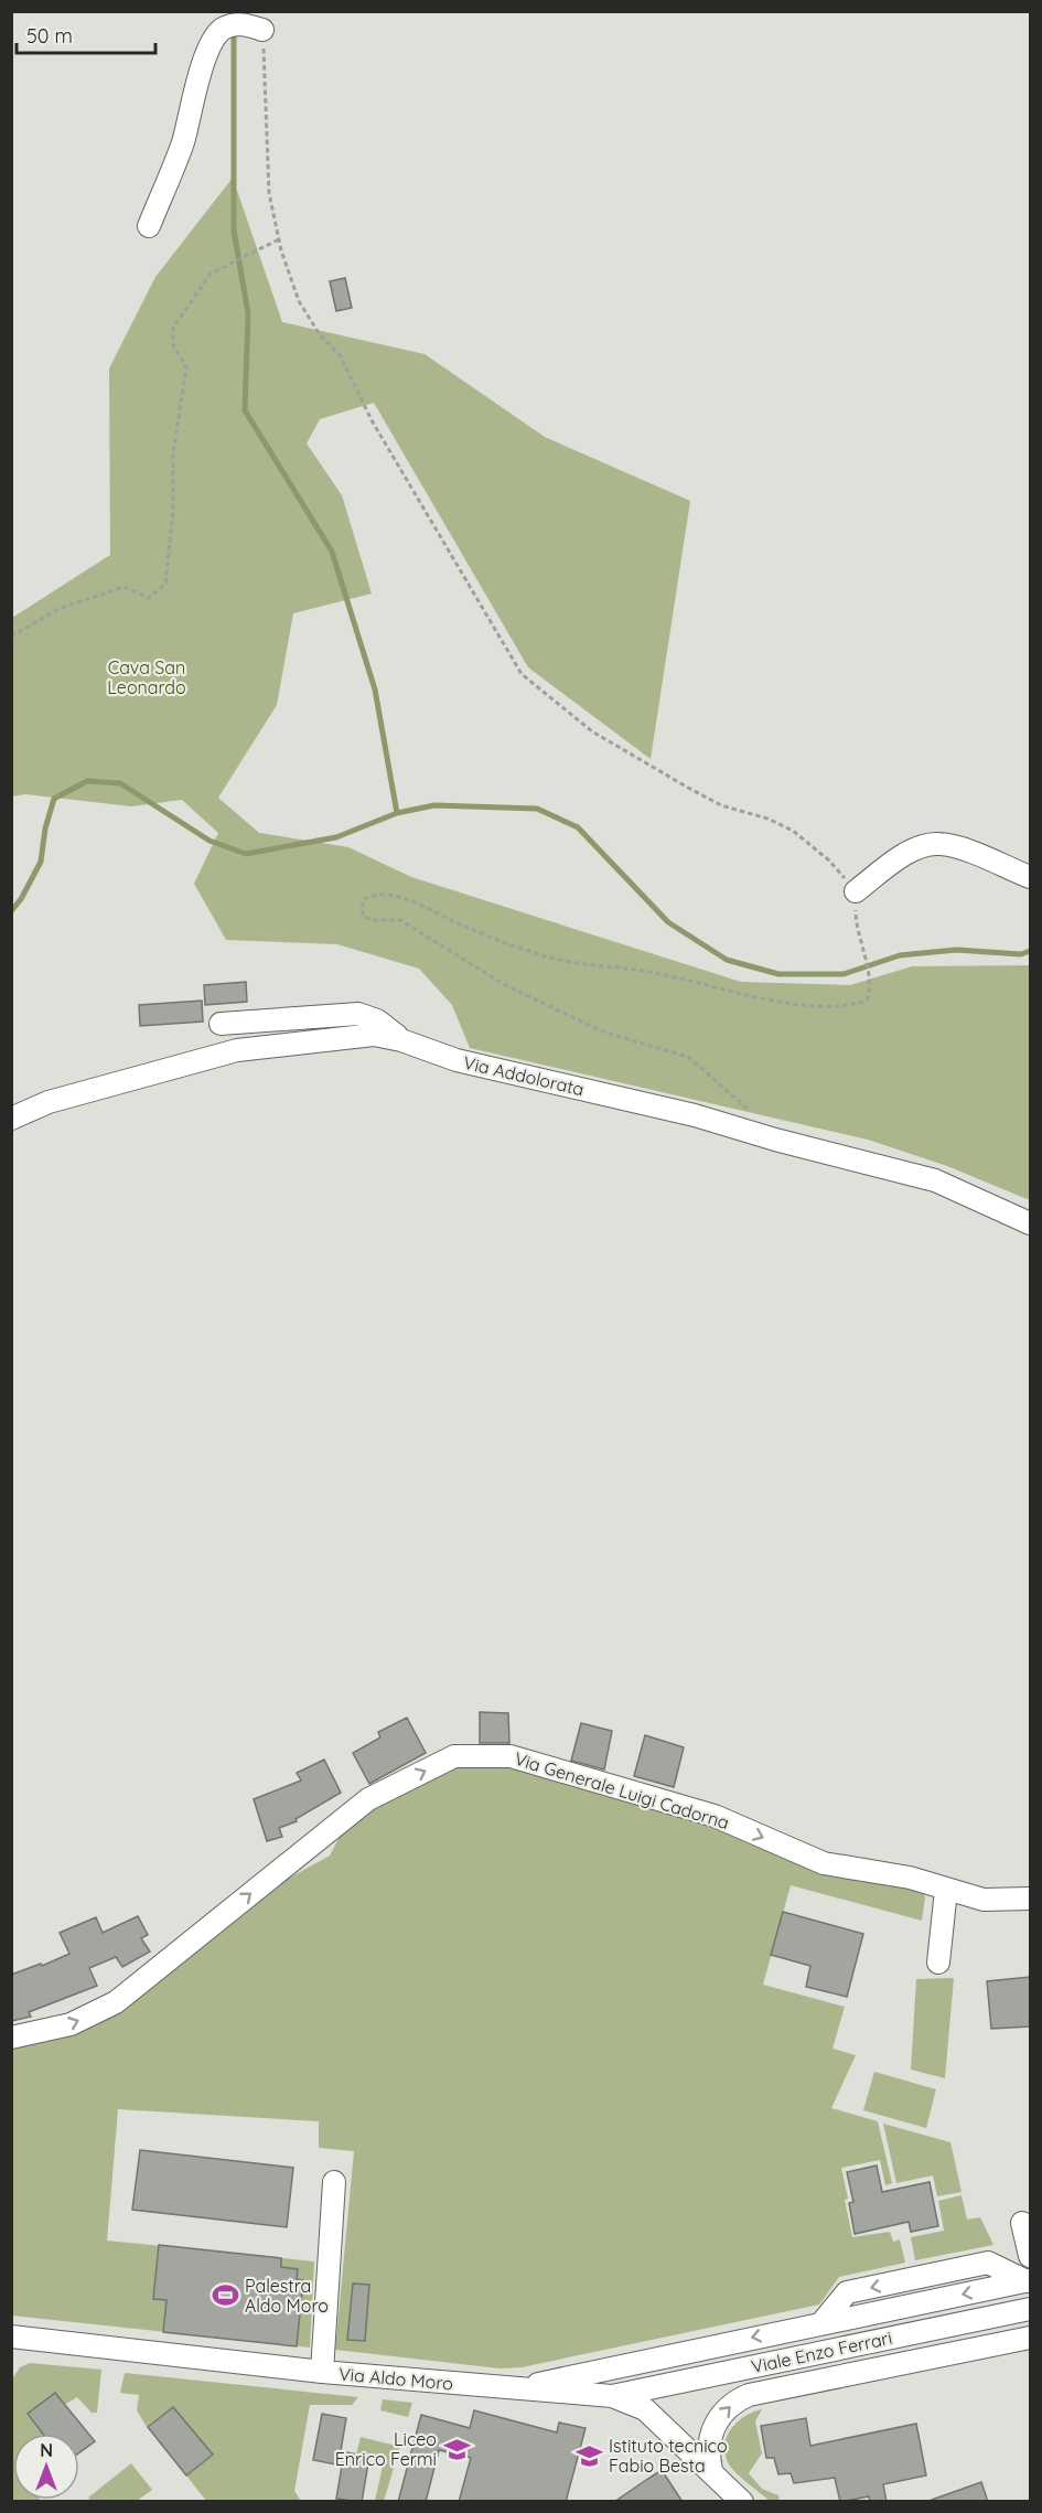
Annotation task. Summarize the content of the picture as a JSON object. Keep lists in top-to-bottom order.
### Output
{
  "streets": {
    "street": [
      "Via Addolorata",
      "Via Generale Luigi Cadorna",
      "Viale Enzo Ferrari",
      "Via Aldo Moro"
    ]
  },
  "crossings": [
    ["Viale Enzo Ferrari", "Via Aldo Moro"]
  ],
  "one_way": ["Via Generale Luigi Cadorna"],
  "parks": ["Cava San Leonardo"],
  "places": {
    "sports": ["Palestra Aldo Moro"],
    "school or university": ["Liceo Enrico Fermi", "Istituto tecnico Fabio Besta"]
  },
  "scale_bar": "50 m",
  "north": "top"
}
